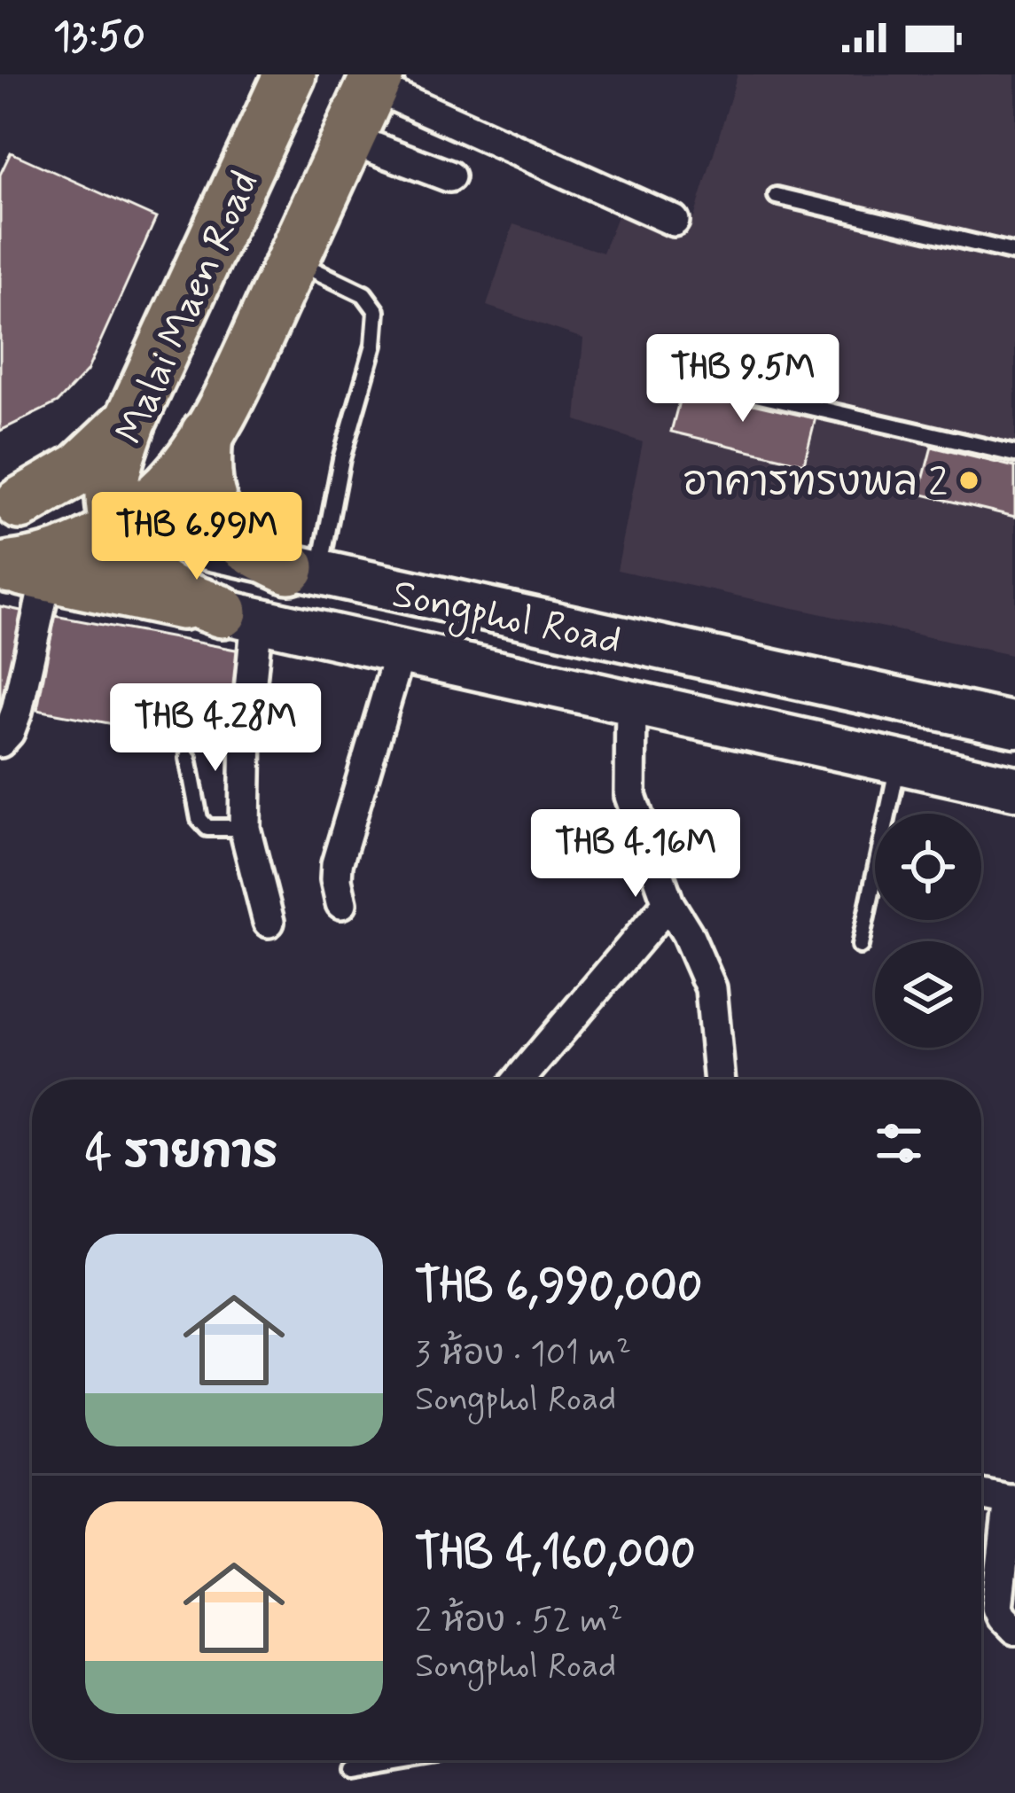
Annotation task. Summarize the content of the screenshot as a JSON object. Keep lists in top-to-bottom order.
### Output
{
  "streets": {
    "highway": ["Malai Maen Road", "Songphol Road"]
  },
  "crossings": [
    ["Malai Maen Road", "Songphol Road"]
  ],
  "places": ["อาคารทรงพล 2"],
  "page": {
    "status": "13:50",
    "price": [
      "THB 9.5M",
      "THB 6.99M",
      "THB 4.28M",
      "THB 4.16M"
    ],
    "heading": "4 รายการ",
    "list": [
      {
        "name": "THB 6,990,000",
        "note": "3 ห้อง · 101 m² · Songphol Road"
      },
      {
        "name": "THB 4,160,000",
        "note": "2 ห้อง · 52 m² · Songphol Road"
      }
    ]
  }
}
